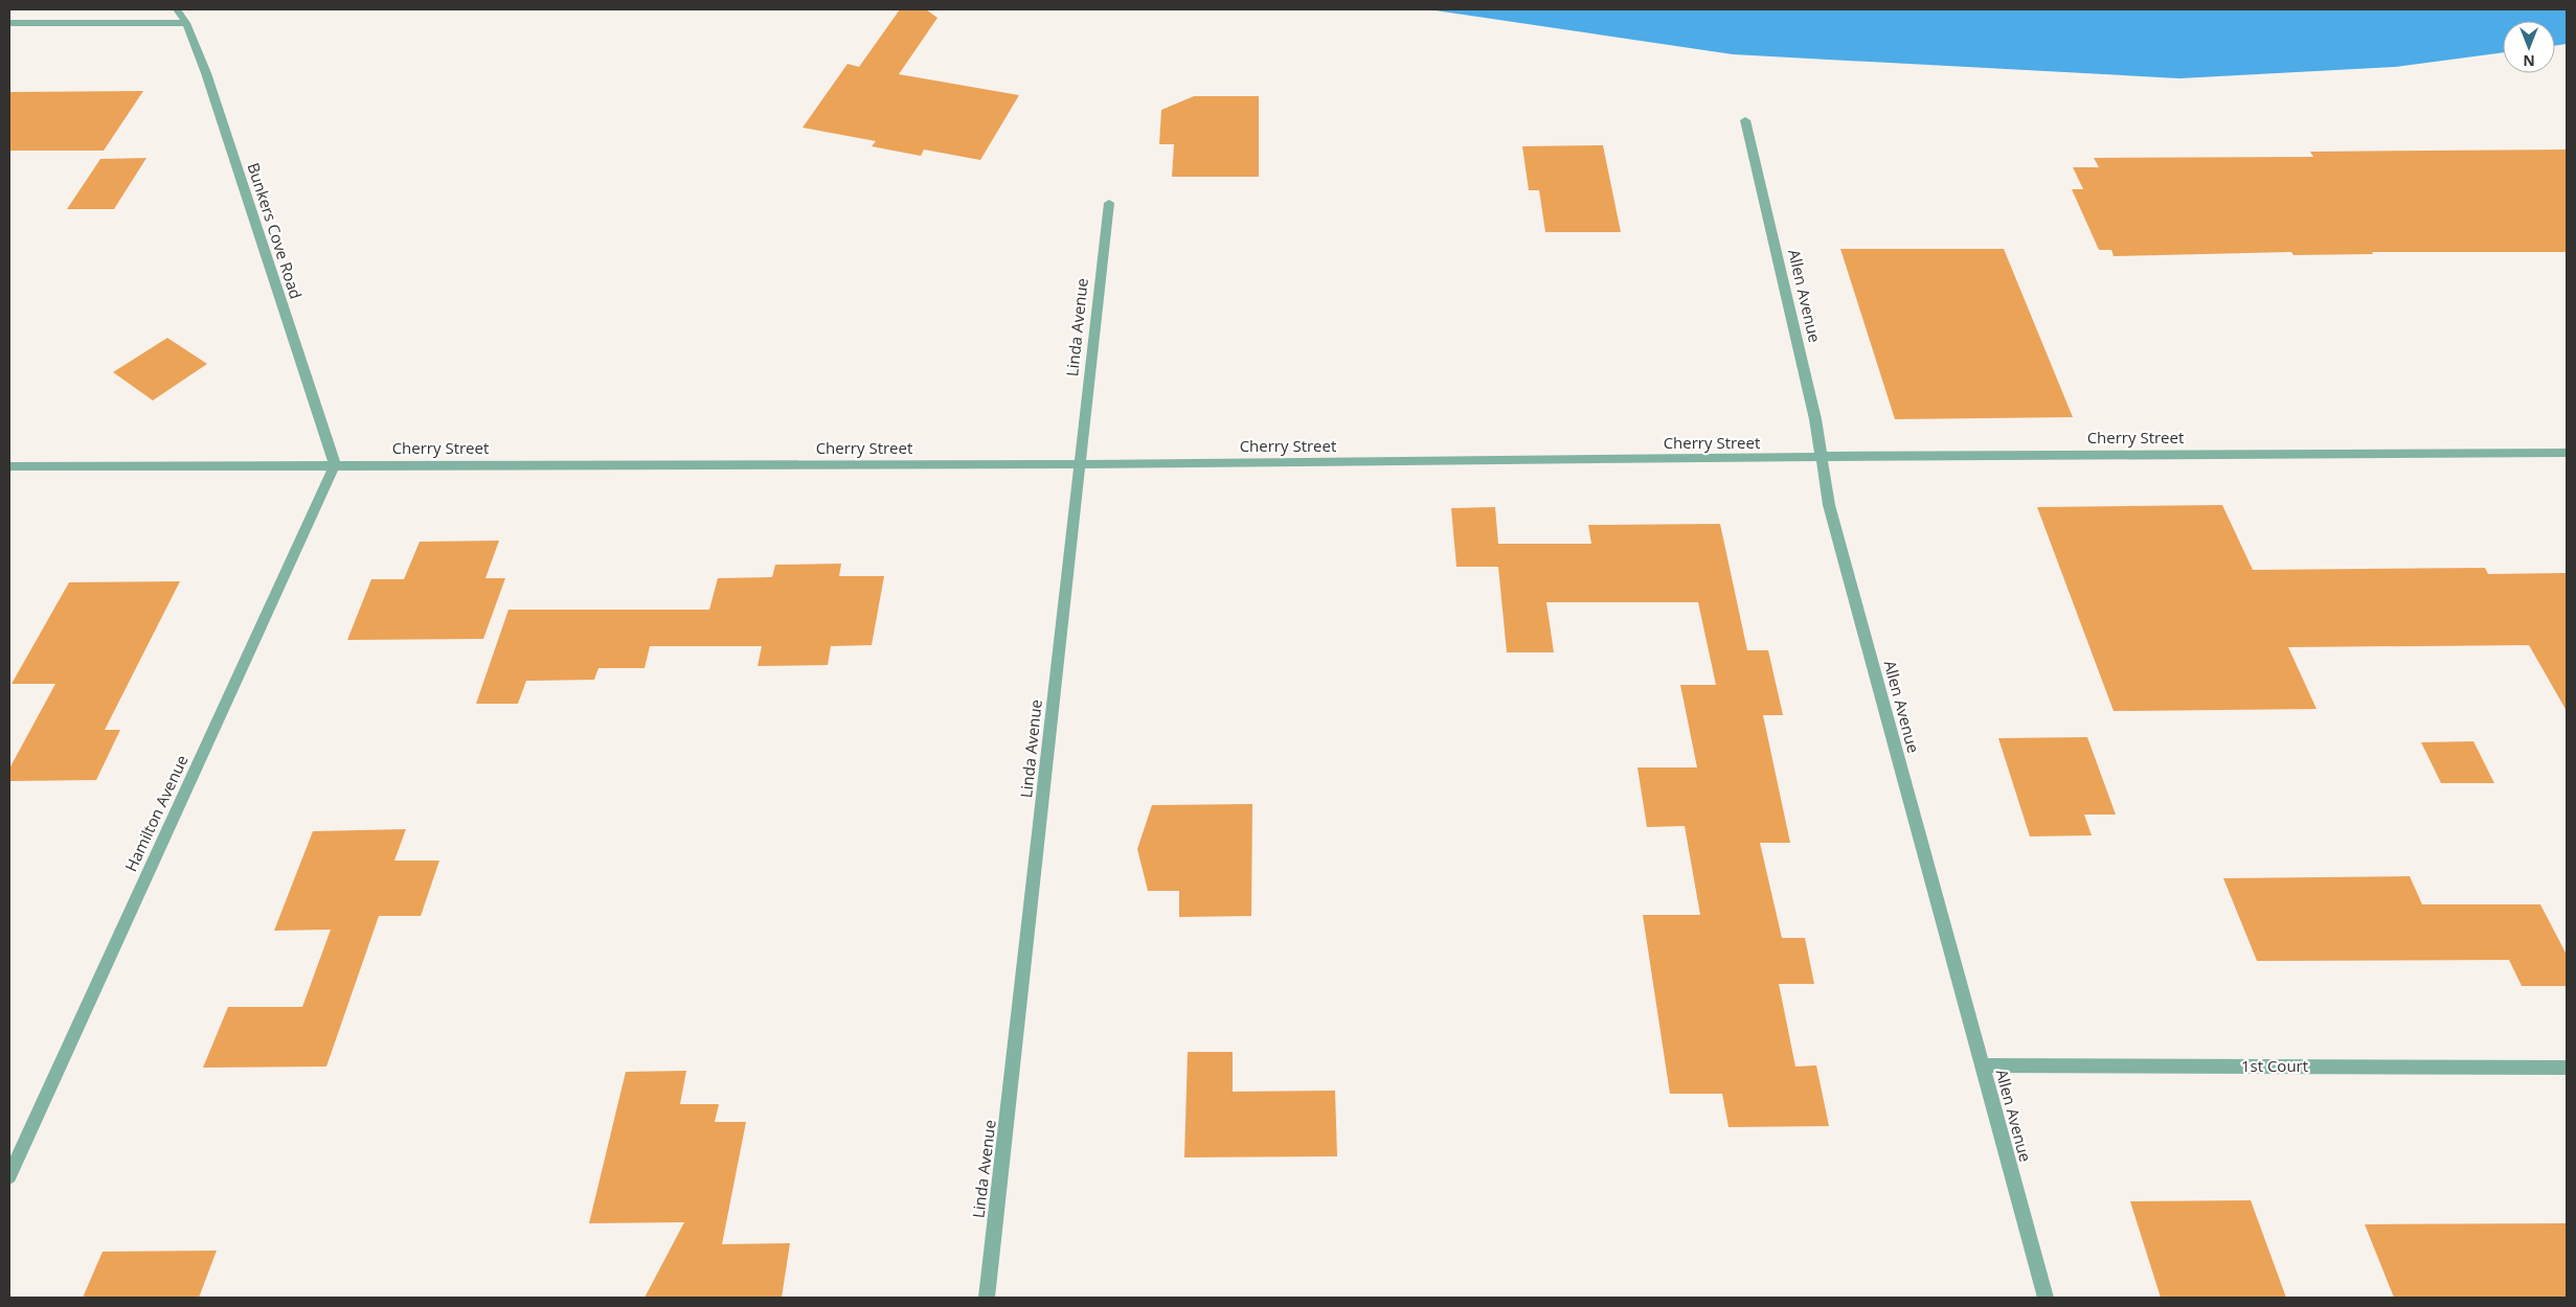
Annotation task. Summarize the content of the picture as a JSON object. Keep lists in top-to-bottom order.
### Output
{
  "streets": {
    "street": [
      "Bunkers Cove Road",
      "Allen Avenue",
      "Linda Avenue",
      "Cherry Street",
      "Hamilton Avenue",
      "1st Court"
    ]
  },
  "crossings": [
    ["Bunkers Cove Road", "Cherry Street"],
    ["Bunkers Cove Road", "Hamilton Avenue"],
    ["Allen Avenue", "Cherry Street"],
    ["Allen Avenue", "1st Court"],
    ["Linda Avenue", "Cherry Street"],
    ["Cherry Street", "Hamilton Avenue"]
  ],
  "north": "bottom"
}
